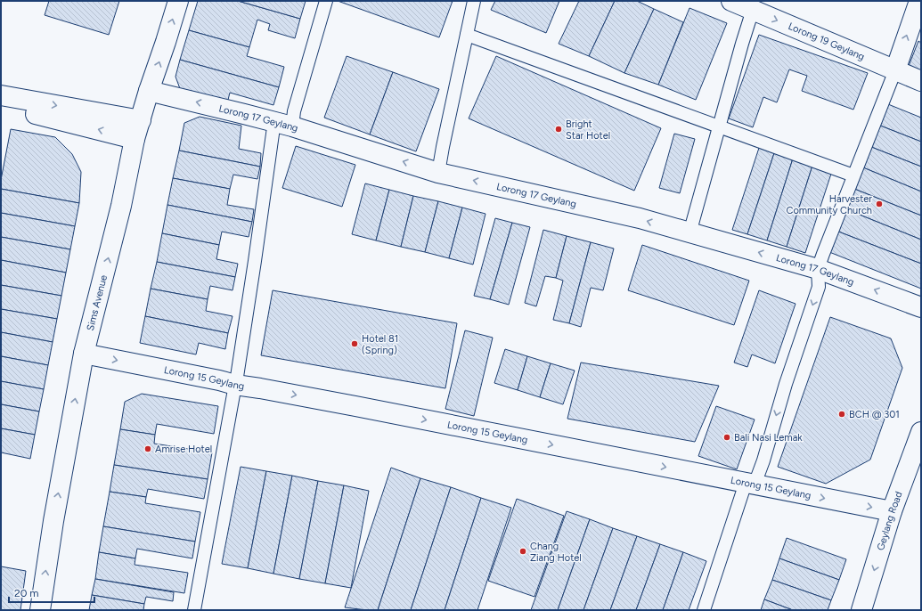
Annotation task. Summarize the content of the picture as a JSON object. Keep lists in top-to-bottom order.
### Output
{
  "streets": {
    "street": [
      "Lorong 19 Geylang",
      "Lorong 17 Geylang",
      "Sims Avenue",
      "Lorong 15 Geylang",
      "Geylang Road"
    ]
  },
  "crossings": [
    ["Lorong 17 Geylang", "Sims Avenue"],
    ["Sims Avenue", "Lorong 15 Geylang"],
    ["Lorong 15 Geylang", "Geylang Road"]
  ],
  "one_way": [
    "Lorong 19 Geylang",
    "Lorong 17 Geylang",
    "Sims Avenue",
    "Lorong 15 Geylang",
    "Geylang Road"
  ],
  "places": [
    "Bright Star Hotel",
    "Harvester Community Church",
    "Hotel 81 (Spring)",
    "BCH @ 301",
    "Bali Nasi Lemak",
    "Amrise Hotel",
    "Chang Ziang Hotel"
  ],
  "scale_bar": "20 m"
}
